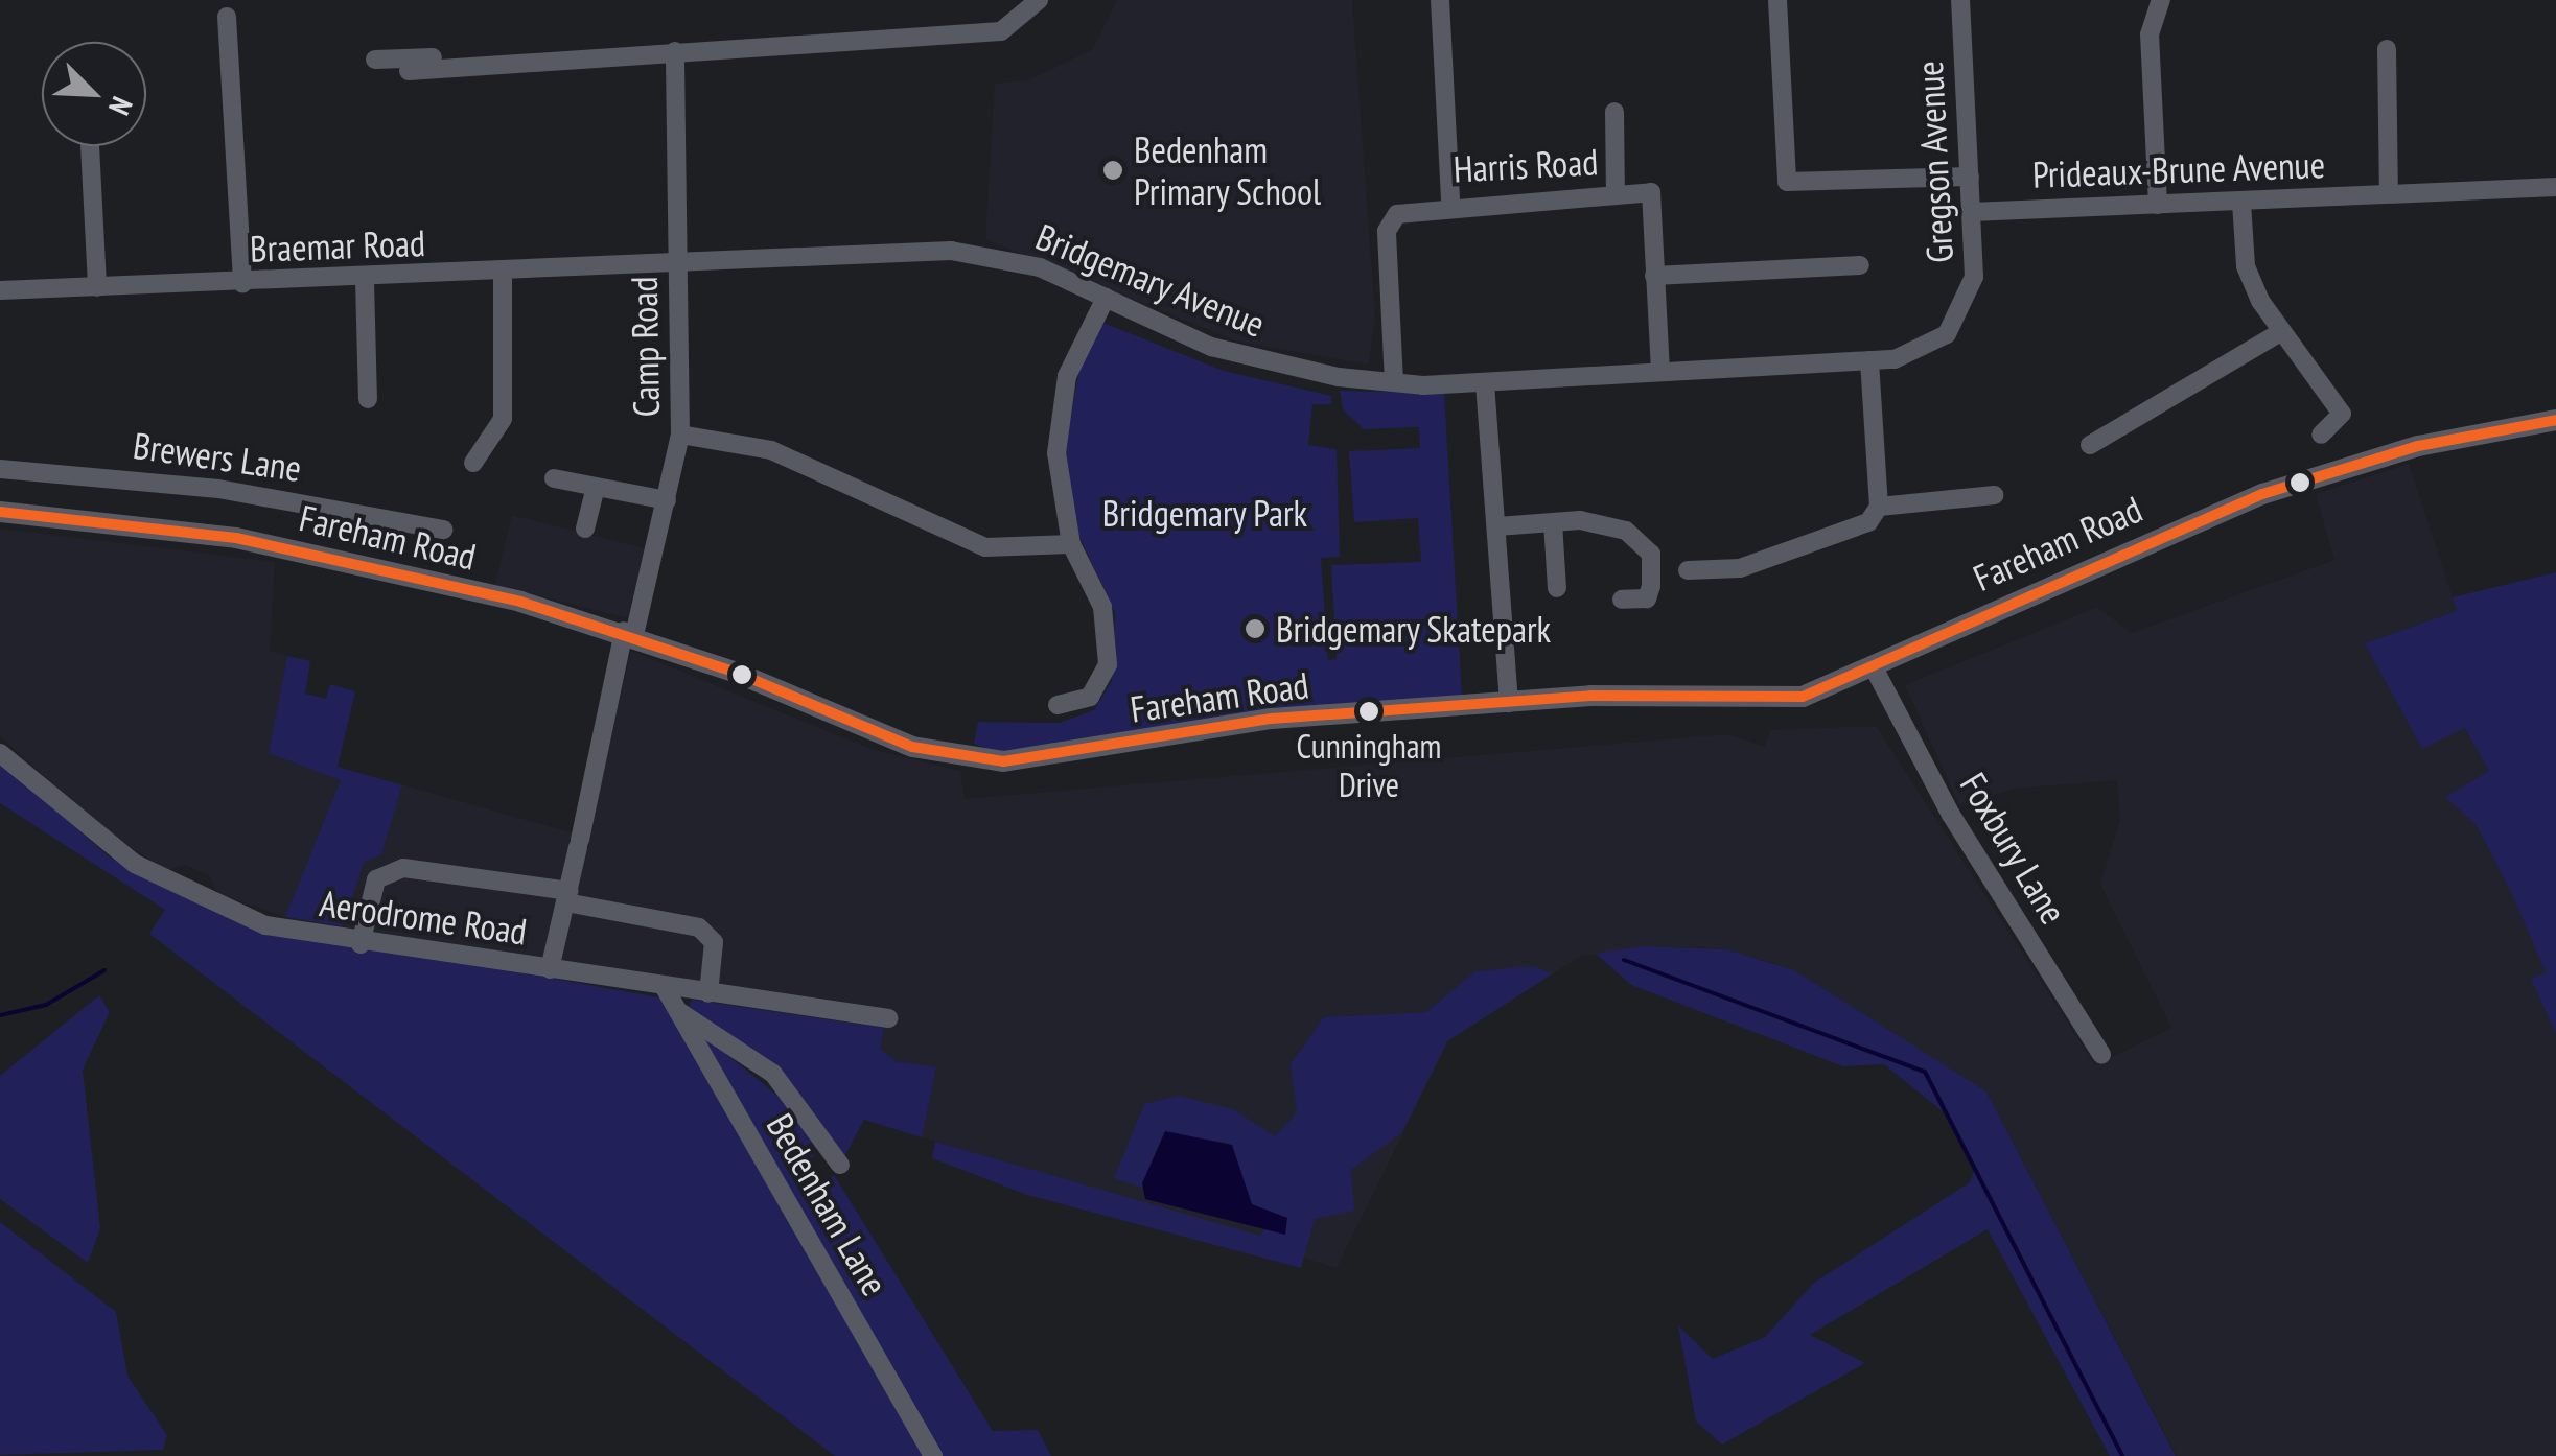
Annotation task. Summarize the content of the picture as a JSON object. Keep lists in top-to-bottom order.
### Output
{
  "streets": {
    "main road": ["Fareham Road"],
    "street": [
      "Gregson Avenue",
      "Harris Road",
      "Prideaux-Brune Avenue",
      "Braemar Road",
      "Bridgemary Avenue",
      "Camp Road",
      "Brewers Lane",
      "Foxbury Lane",
      "Aerodrome Road",
      "Bedenham Lane"
    ]
  },
  "crossings": [
    ["Gregson Avenue", "Harris Road"],
    ["Gregson Avenue", "Prideaux-Brune Avenue"],
    ["Gregson Avenue", "Bridgemary Avenue"],
    ["Harris Road", "Bridgemary Avenue"],
    ["Braemar Road", "Bridgemary Avenue"],
    ["Braemar Road", "Camp Road"],
    ["Bridgemary Avenue", "Camp Road"],
    ["Camp Road", "Fareham Road"],
    ["Fareham Road", "Foxbury Lane"],
    ["Aerodrome Road", "Bedenham Lane"]
  ],
  "parks": ["Bridgemary Park"],
  "places": ["Bedenham Primary School", "Bridgemary Skatepark", "Cunningham Drive"],
  "north": "bottom right"
}
